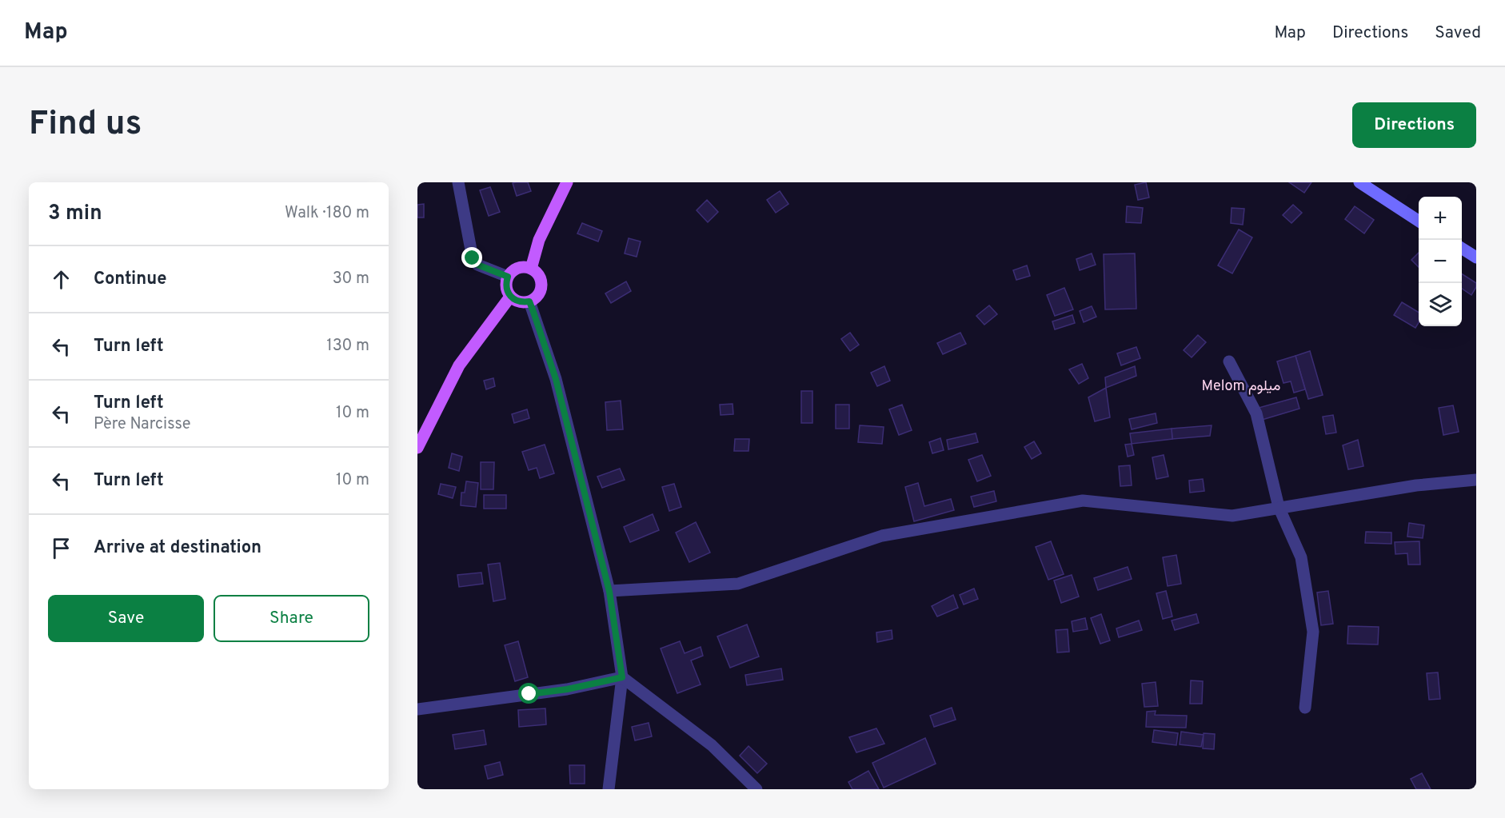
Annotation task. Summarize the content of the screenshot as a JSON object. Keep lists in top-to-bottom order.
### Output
{
  "districts": ["Melom ميلوم"],
  "page": {
    "header": "Map",
    "nav": ["Map", "Directions", "Saved"],
    "buttons": [
      "Directions",
      ["Save", "Share"]
    ],
    "title": "Find us",
    "heading": ["3 min", "Walk · 180 m"],
    "map_buttons": ["+", "−"],
    "list": [
      ["Continue", "30 m"],
      ["Turn left", "130 m"],
      ["Turn left", "Père Narcisse", "10 m"],
      ["Turn left", "10 m"],
      "Arrive at destination"
    ]
  }
}
